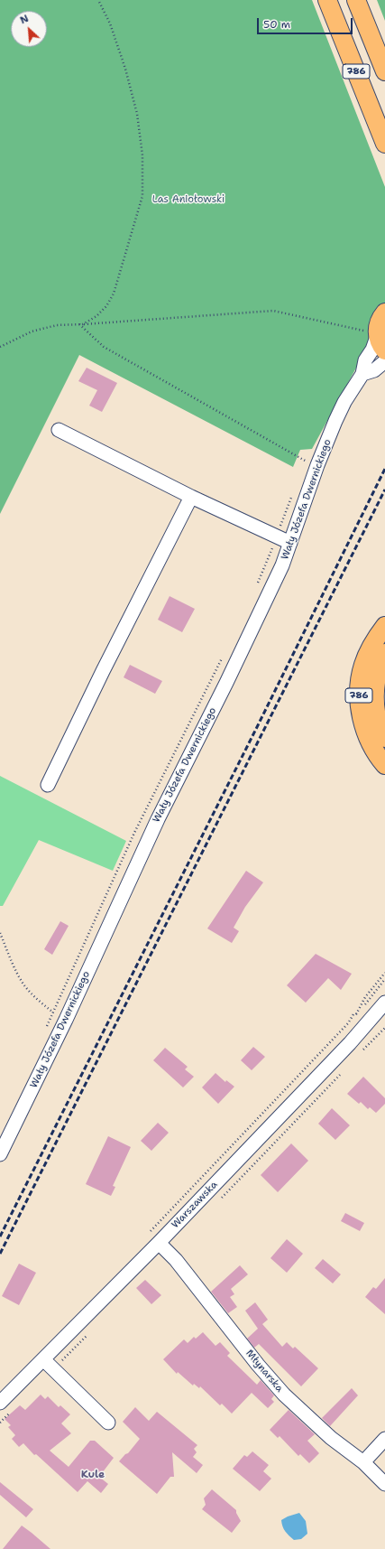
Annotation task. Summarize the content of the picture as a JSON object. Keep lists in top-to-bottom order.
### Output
{
  "streets": {
    "main road": ["786"],
    "street": ["Wały Józefa Dwernickiego", "Warszawska", "Młynarska"]
  },
  "crossings": [
    ["Warszawska", "Młynarska"]
  ],
  "districts": ["Kule"],
  "parks": ["Las Aniołowski"],
  "scale_bar": "50 m",
  "north": "top left"
}
